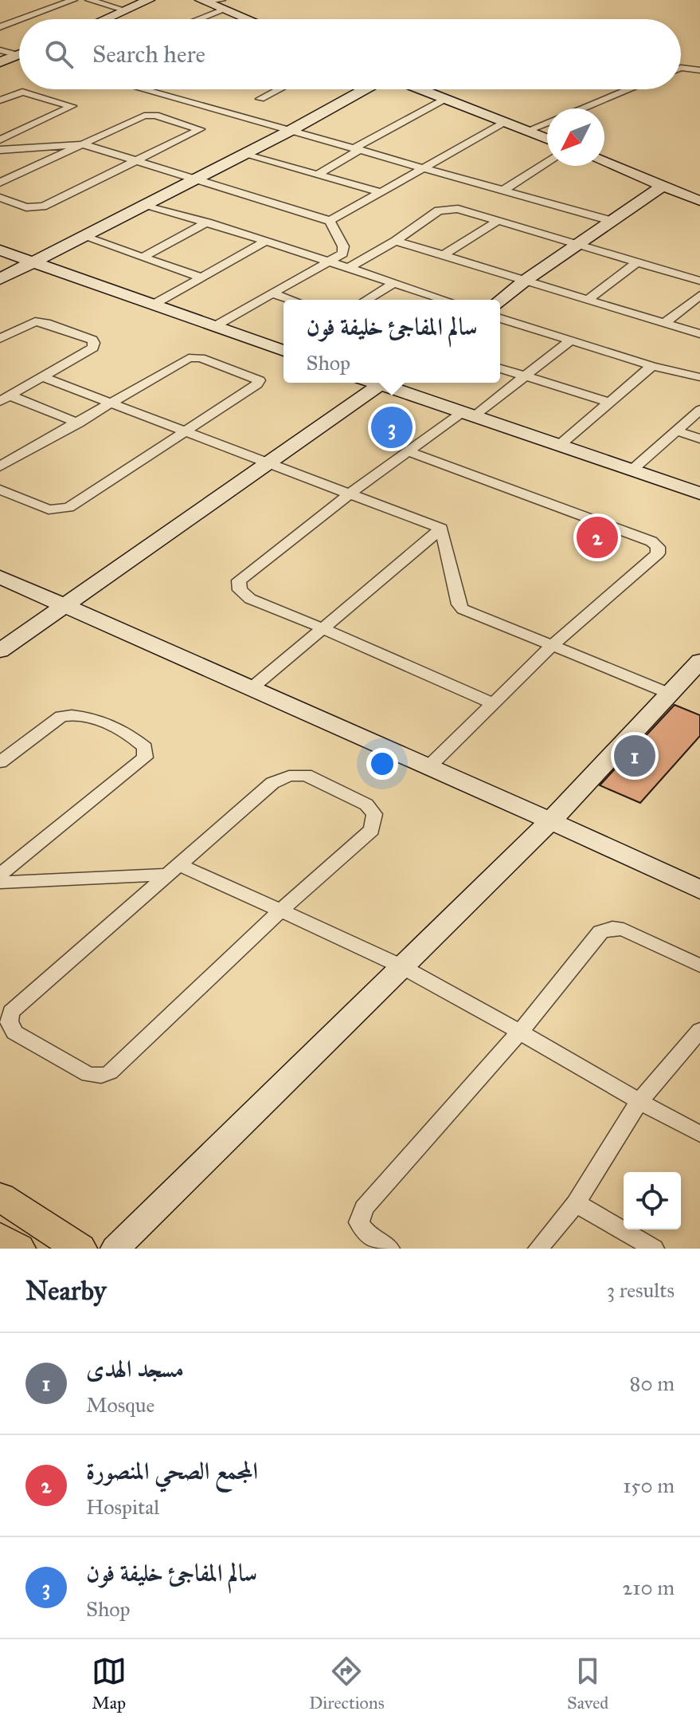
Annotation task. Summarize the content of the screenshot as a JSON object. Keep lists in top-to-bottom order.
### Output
{
  "north": "bottom left",
  "page": {
    "search": "Search here",
    "popup": ["سالم المفاجئ خليفة فون", "Shop"],
    "pins": ["3", "2", "1"],
    "heading": ["Nearby", "3 results"],
    "list": [
      {
        "mark": "1",
        "name": "مسجد الهدى",
        "note": "Mosque",
        "value": "80 m"
      },
      {
        "mark": "2",
        "name": "المجمع الصحي المنصورة",
        "note": "Hospital",
        "value": "150 m"
      },
      {
        "mark": "3",
        "name": "سالم المفاجئ خليفة فون",
        "note": "Shop",
        "value": "210 m"
      }
    ],
    "nav": ["Map", "Directions", "Saved"]
  }
}
